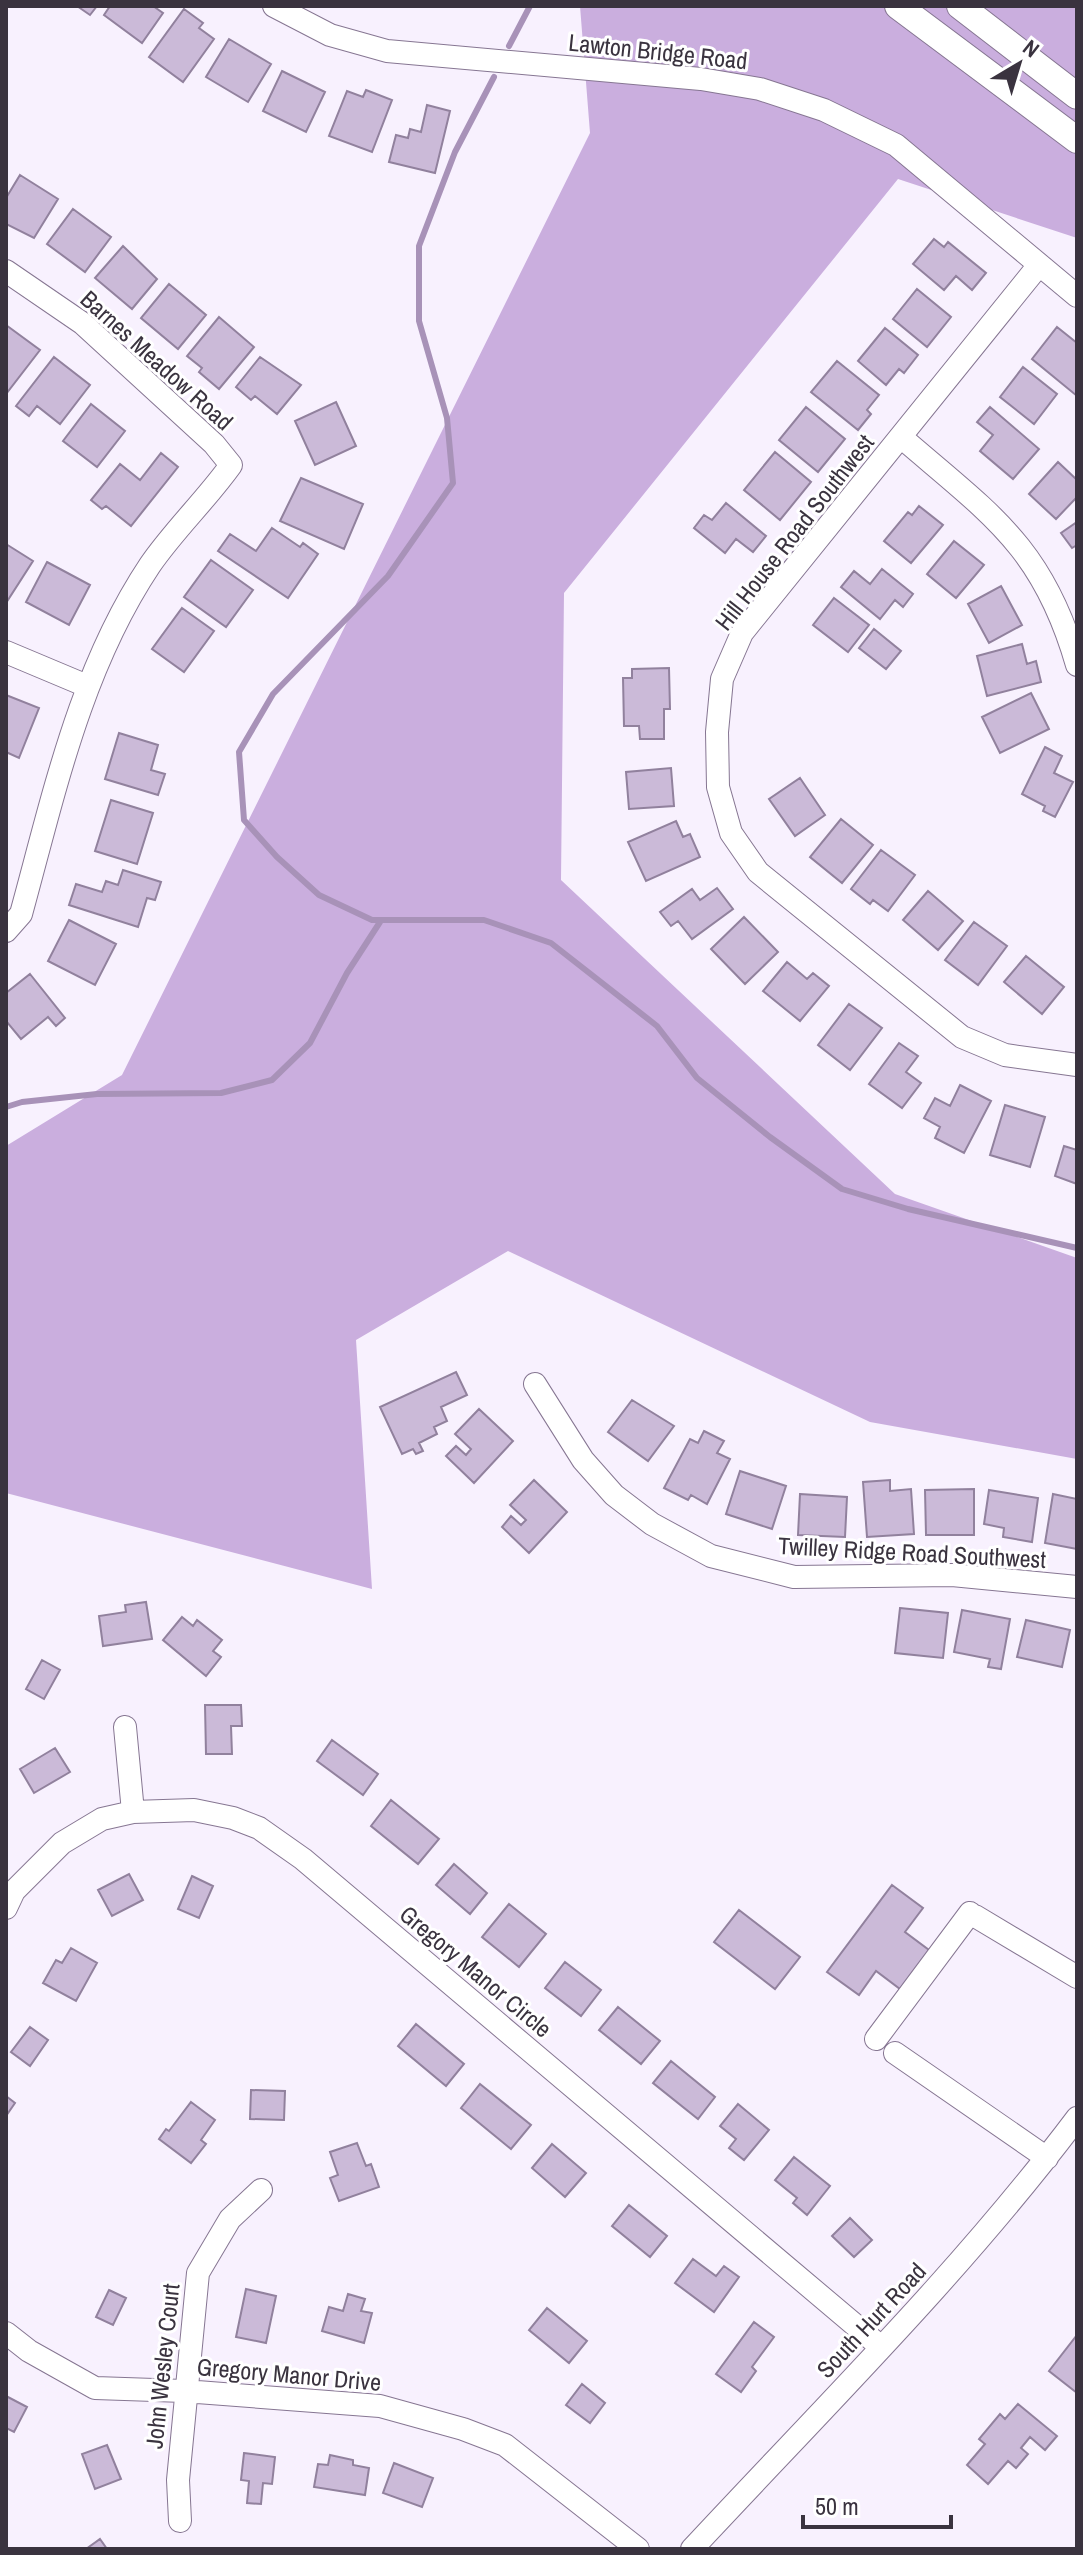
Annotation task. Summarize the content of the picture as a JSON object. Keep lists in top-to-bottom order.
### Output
{
  "streets": {
    "street": [
      "Lawton Bridge Road",
      "Barnes Meadow Road",
      "Hill House Road Southwest",
      "Twilley Ridge Road Southwest",
      "Gregory Manor Circle",
      "South Hurt Road",
      "John Wesley Court",
      "Gregory Manor Drive"
    ]
  },
  "crossings": [
    ["Lawton Bridge Road", "Hill House Road Southwest"],
    ["Gregory Manor Circle", "South Hurt Road"],
    ["John Wesley Court", "Gregory Manor Drive"]
  ],
  "scale_bar": "50 m",
  "north": "top right"
}
